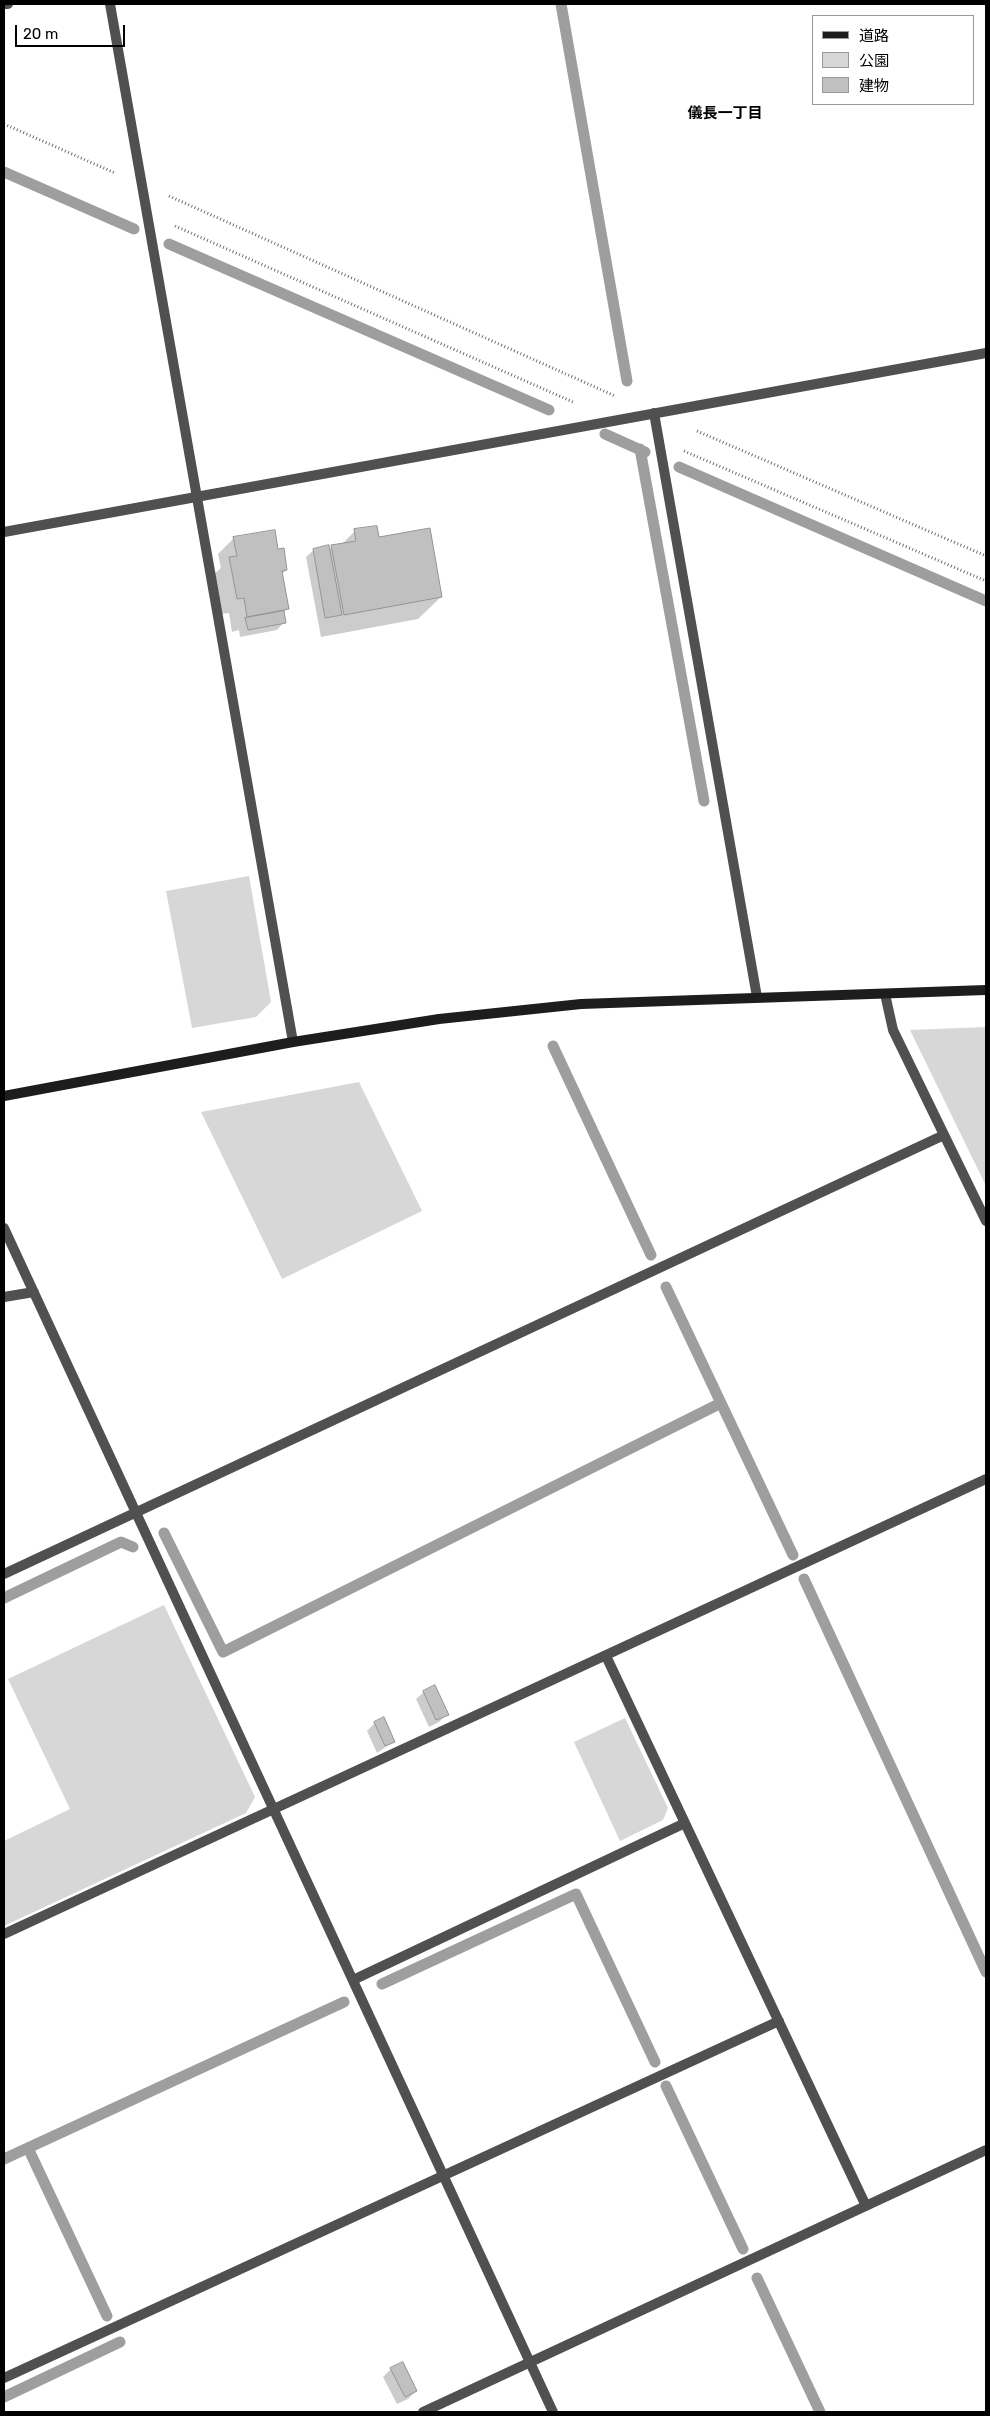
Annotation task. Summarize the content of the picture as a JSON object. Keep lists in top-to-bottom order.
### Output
{
  "districts": ["儀長一丁目"],
  "legend": ["道路", "公園", "建物"],
  "scale_bar": "20 m"
}
